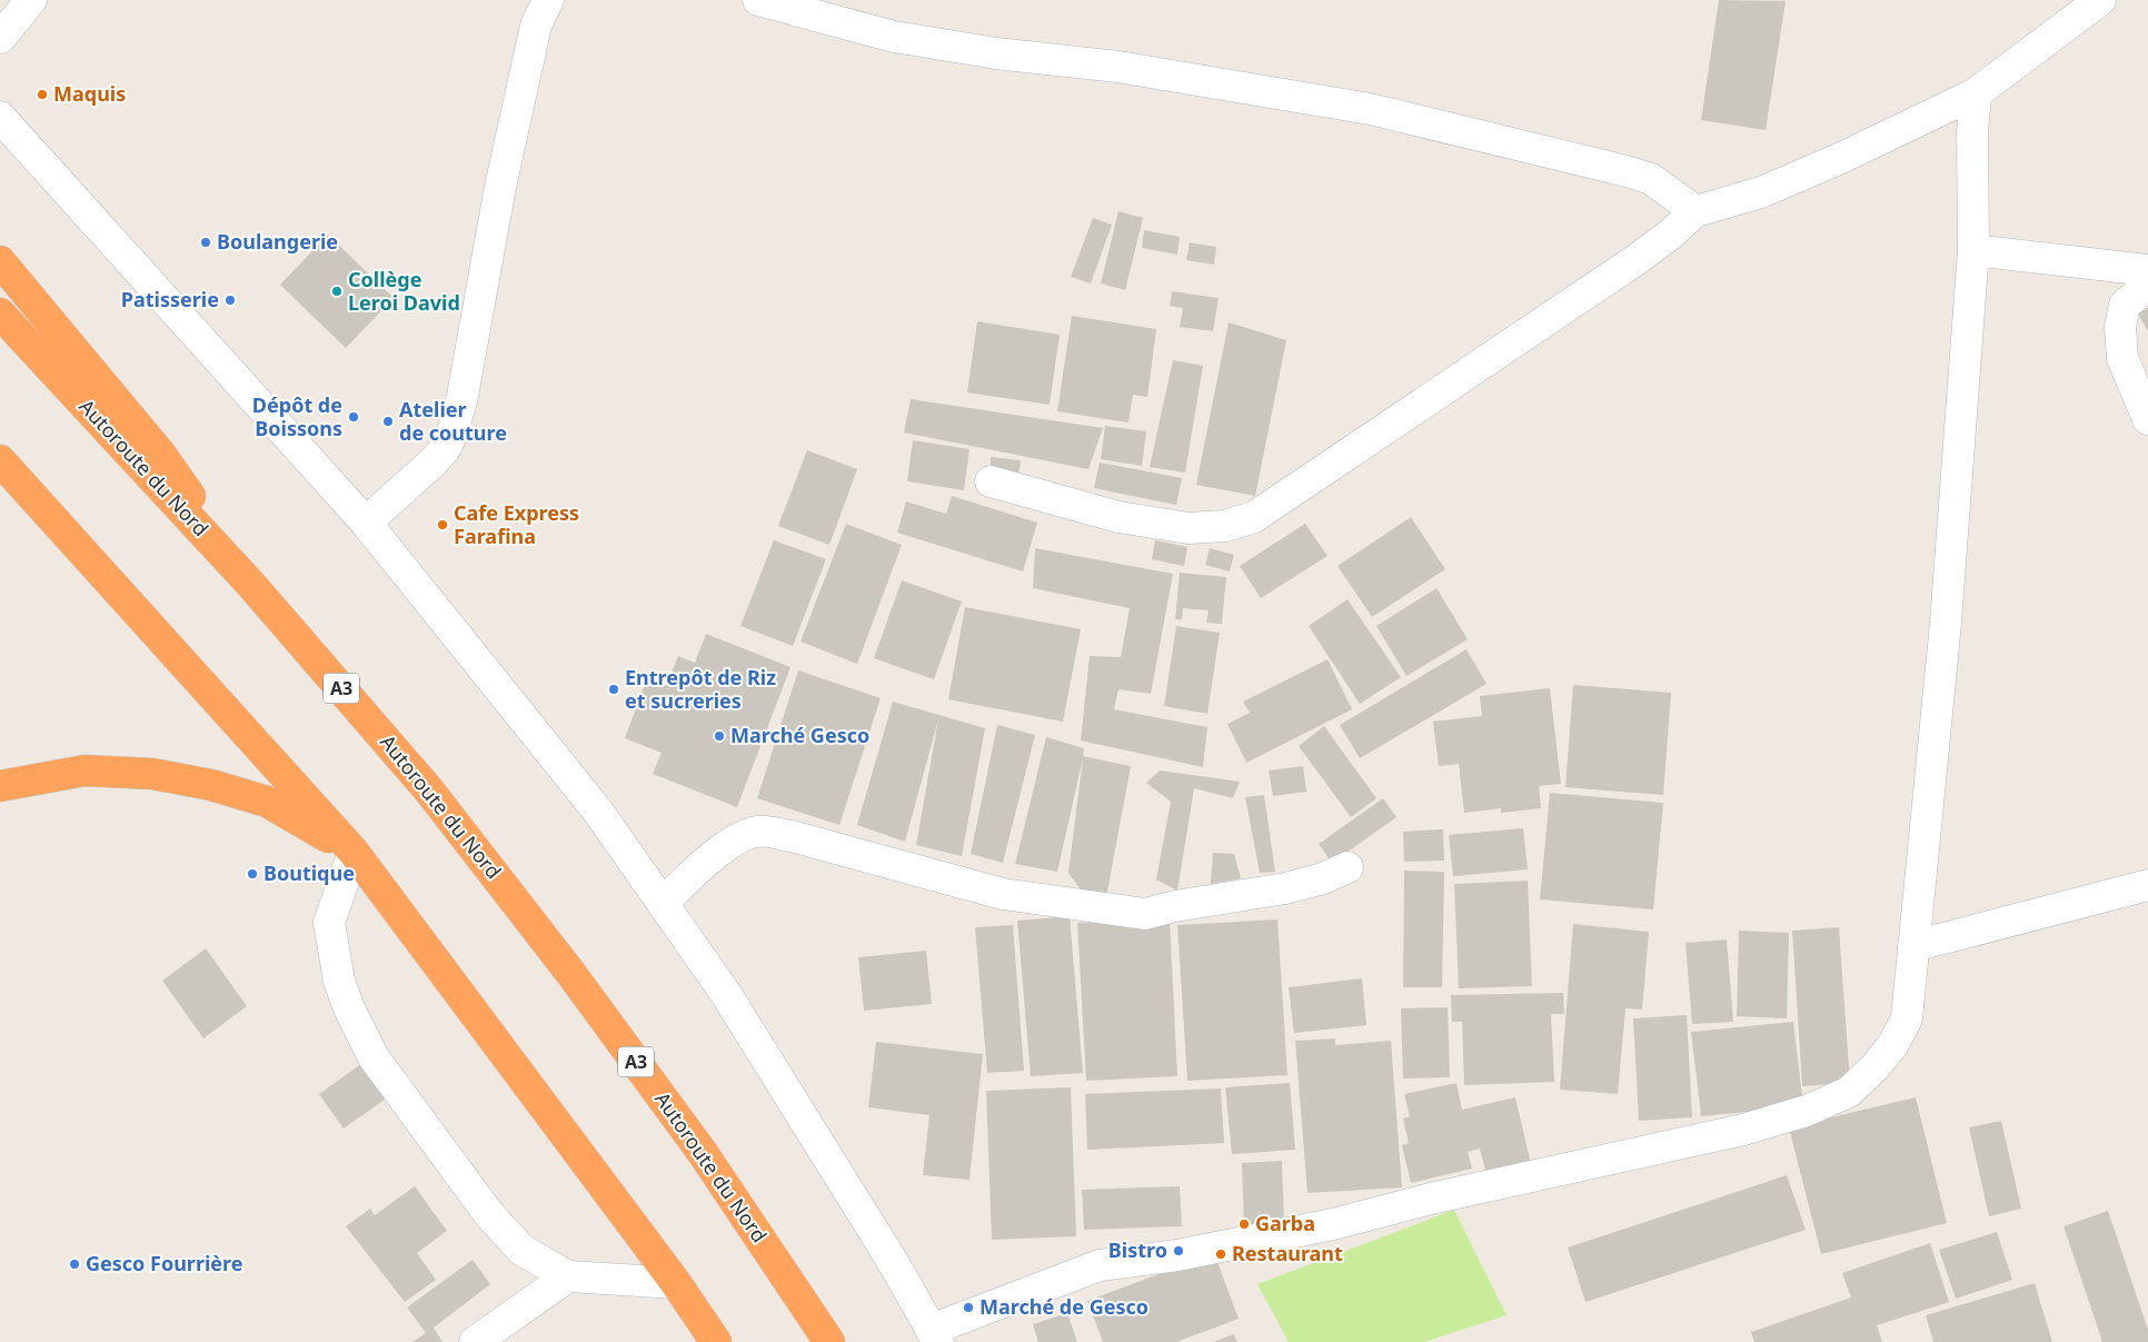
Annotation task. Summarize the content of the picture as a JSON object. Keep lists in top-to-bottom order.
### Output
{
  "streets": {
    "highway": ["Autoroute du Nord", "A3"]
  },
  "places": [
    "Maquis",
    "Boulangerie",
    "Collège Leroi David",
    "Patisserie",
    "Dépôt de Boissons",
    "Atelier de couture",
    "Cafe Express Farafina",
    "Entrepôt de Riz et sucreries",
    "Marché Gesco",
    "Boutique",
    "Garba",
    "Bistro",
    "Restaurant",
    "Gesco Fourrière",
    "Marché de Gesco"
  ]
}
